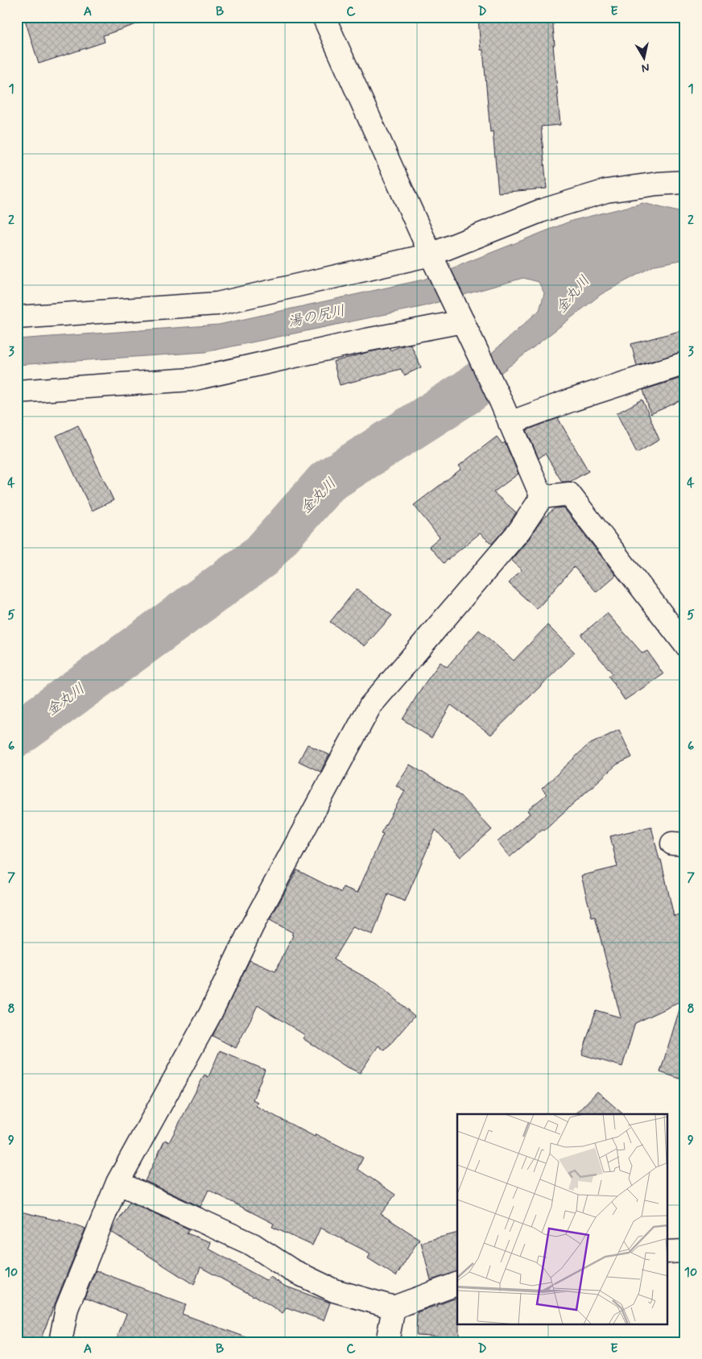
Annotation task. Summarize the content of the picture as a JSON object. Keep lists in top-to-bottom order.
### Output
{
  "water": ["金丸川", "湯の尻川"],
  "north": "bottom",
  "grid": {
    "columns": [
      "A",
      "B",
      "C",
      "D",
      "E"
    ],
    "rows": [
      "1",
      "2",
      "3",
      "4",
      "5",
      "6",
      "7",
      "8",
      "9",
      "10"
    ]
  }
}
